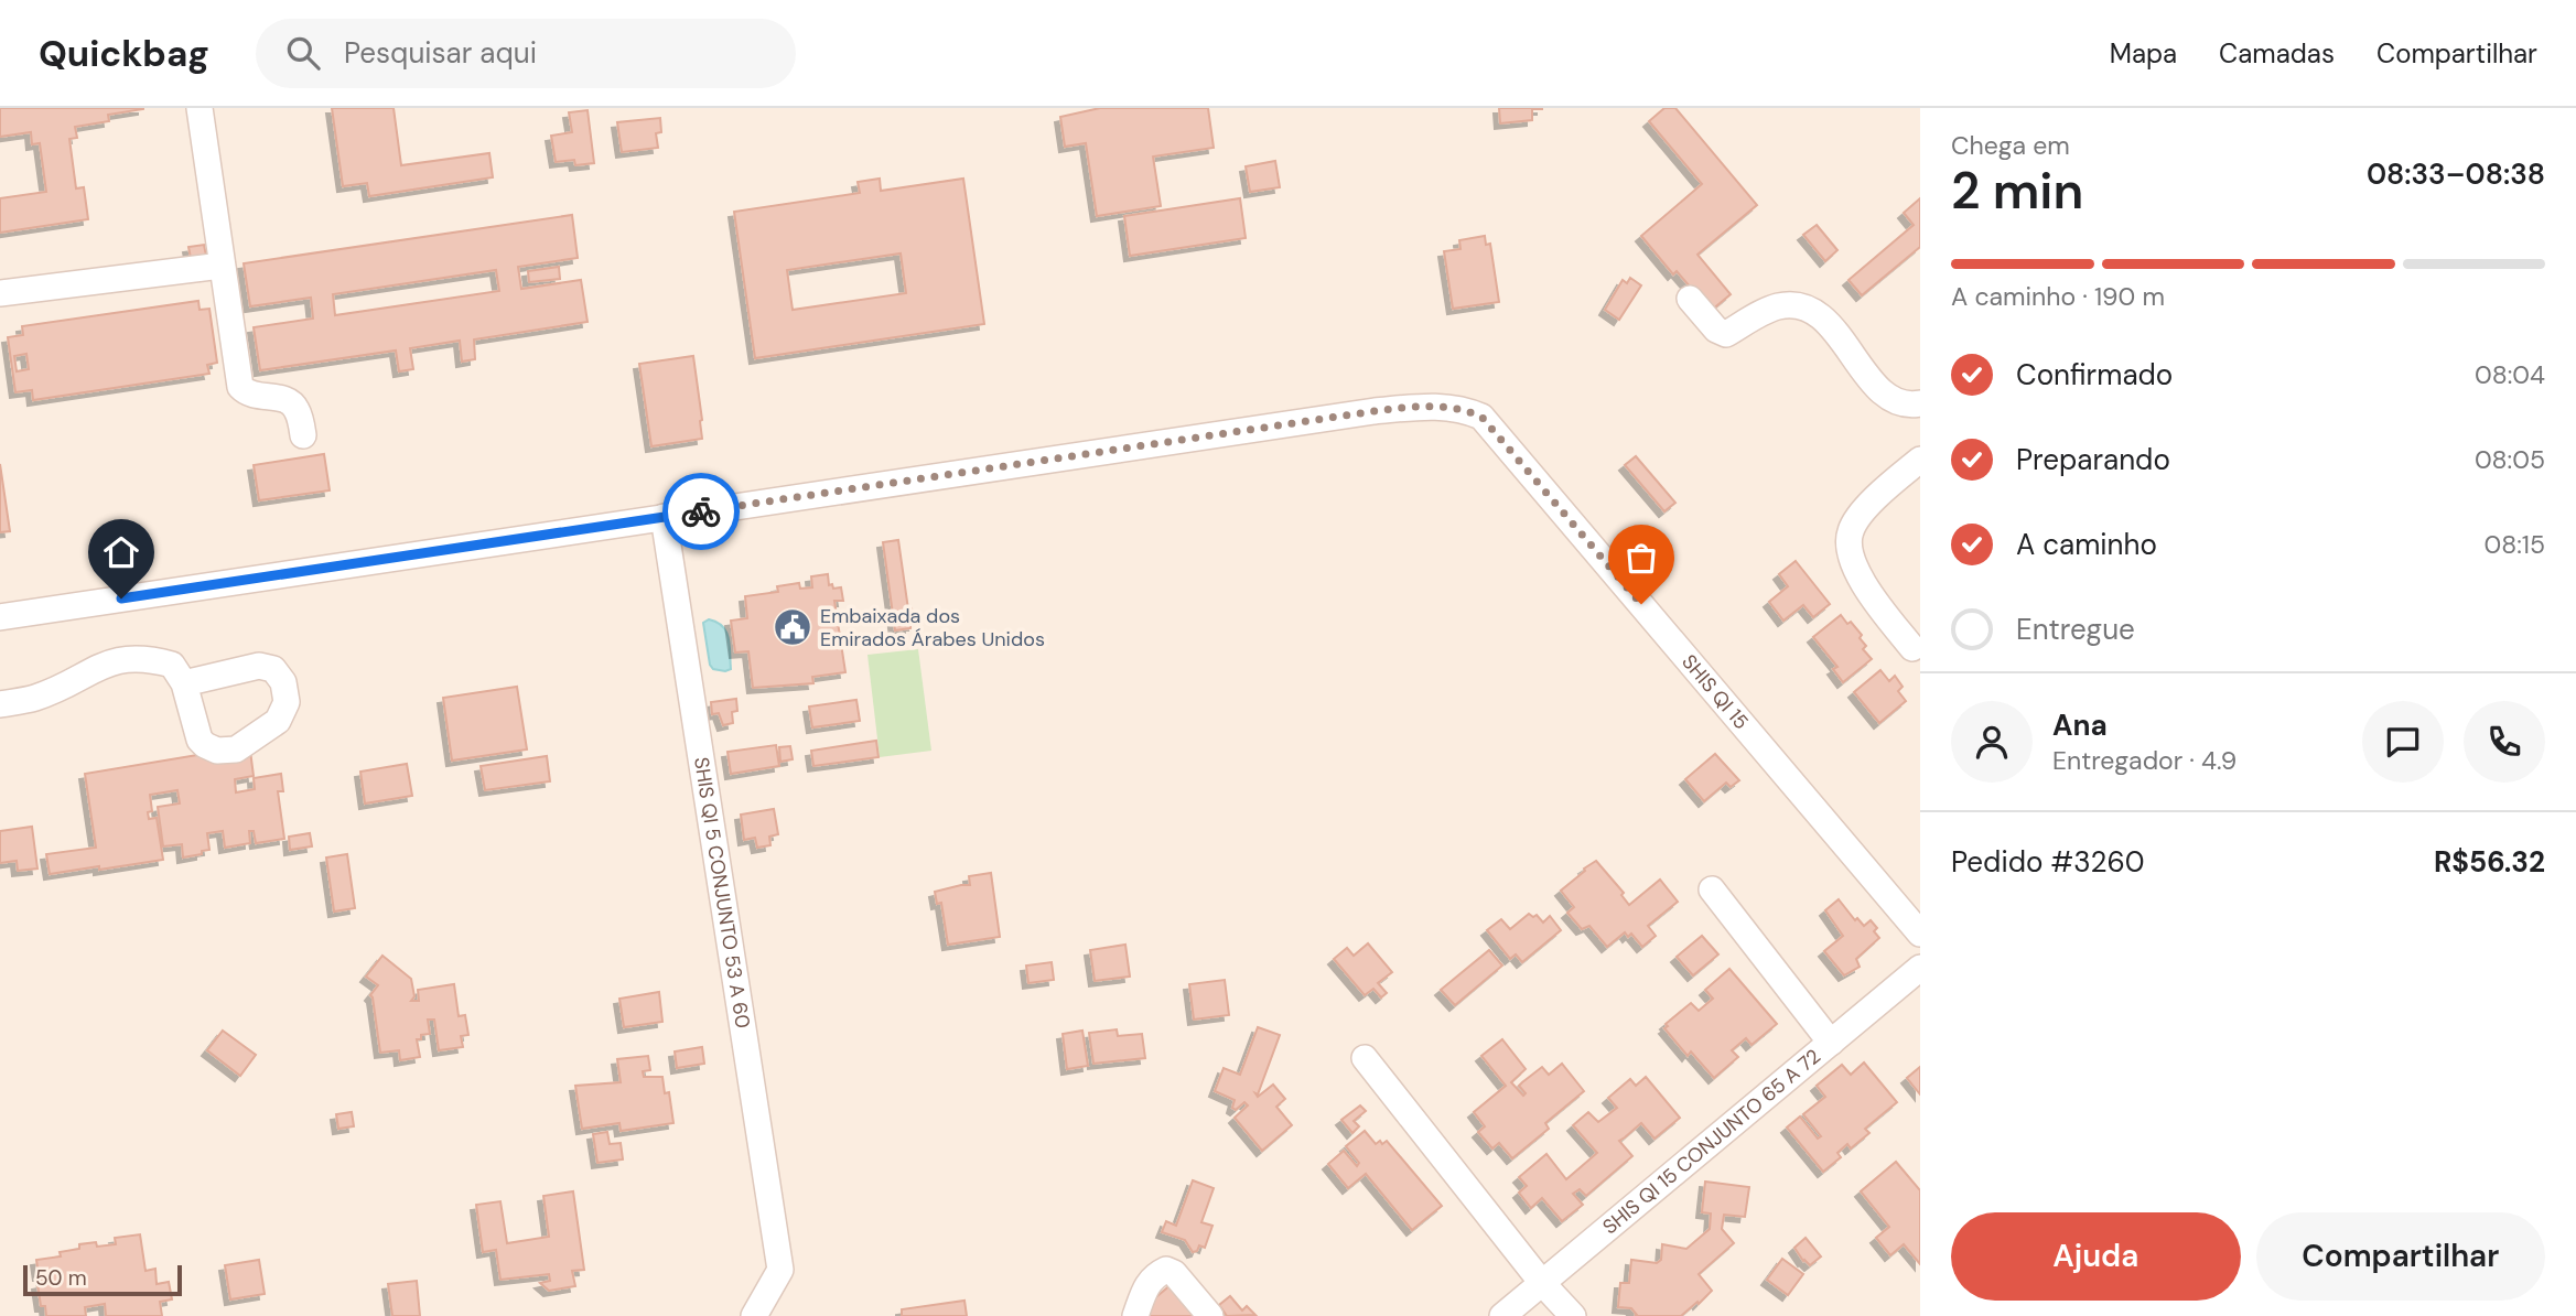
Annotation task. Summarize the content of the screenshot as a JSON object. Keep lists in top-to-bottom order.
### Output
{
  "streets": {
    "street": ["SHIS QI 15", "SHIS QI 5 CONJUNTO 53 A 60", "SHIS QI 15 CONJUNTO 65 A 72"]
  },
  "crossings": [
    ["SHIS QI 15", "SHIS QI 5 CONJUNTO 53 A 60"]
  ],
  "places": {
    "public building": ["Embaixada dos Emirados Árabes Unidos"]
  },
  "scale_bar": "50 m",
  "page": {
    "header": "Quickbag",
    "search": "Pesquisar aqui",
    "nav": ["Mapa", "Camadas", "Compartilhar"],
    "heading": ["2 min", "Chega em", "08:33–08:38"],
    "panel": [
      "Ana",
      "Entregador · 4.9",
      "Pedido #3260",
      "R$56.32"
    ],
    "bar": "A caminho · 190 m",
    "list": [
      ["Confirmado", "08:04"],
      ["Preparando", "08:05"],
      ["A caminho", "08:15"],
      "Entregue"
    ],
    "buttons": ["Ajuda", "Compartilhar"],
    "scale": "50 m"
  }
}
